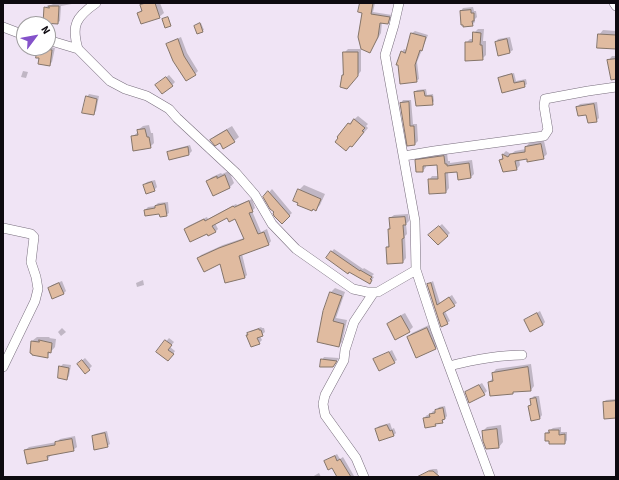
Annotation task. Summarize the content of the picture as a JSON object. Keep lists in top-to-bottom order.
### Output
{
  "north": "top right"
}
